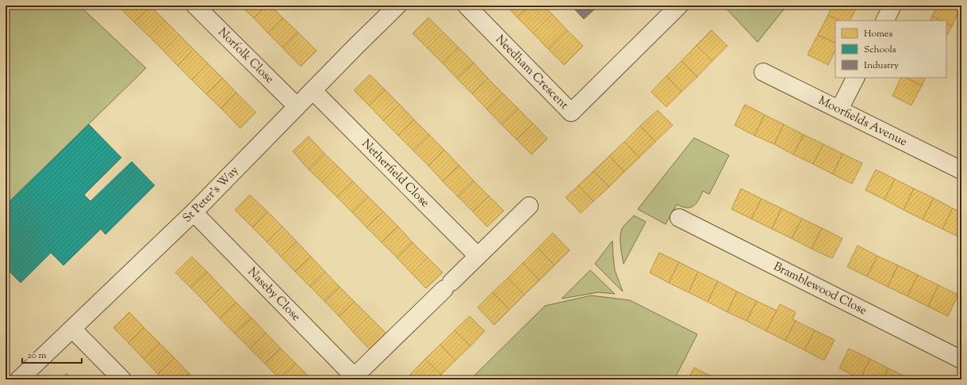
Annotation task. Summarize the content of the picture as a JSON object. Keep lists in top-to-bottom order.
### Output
{
  "streets": {
    "street": [
      "Norfolk Close",
      "Needham Crescent",
      "Moorfields Avenue",
      "Netherfield Close",
      "St Peter's Way",
      "Bramblewood Close",
      "Naseby Close"
    ]
  },
  "crossings": [
    ["Norfolk Close", "St Peter's Way"],
    ["Netherfield Close", "St Peter's Way"],
    ["Netherfield Close", "Naseby Close"],
    ["St Peter's Way", "Naseby Close"]
  ],
  "legend": ["Homes", "Schools", "Industry"],
  "scale_bar": "20 m"
}
